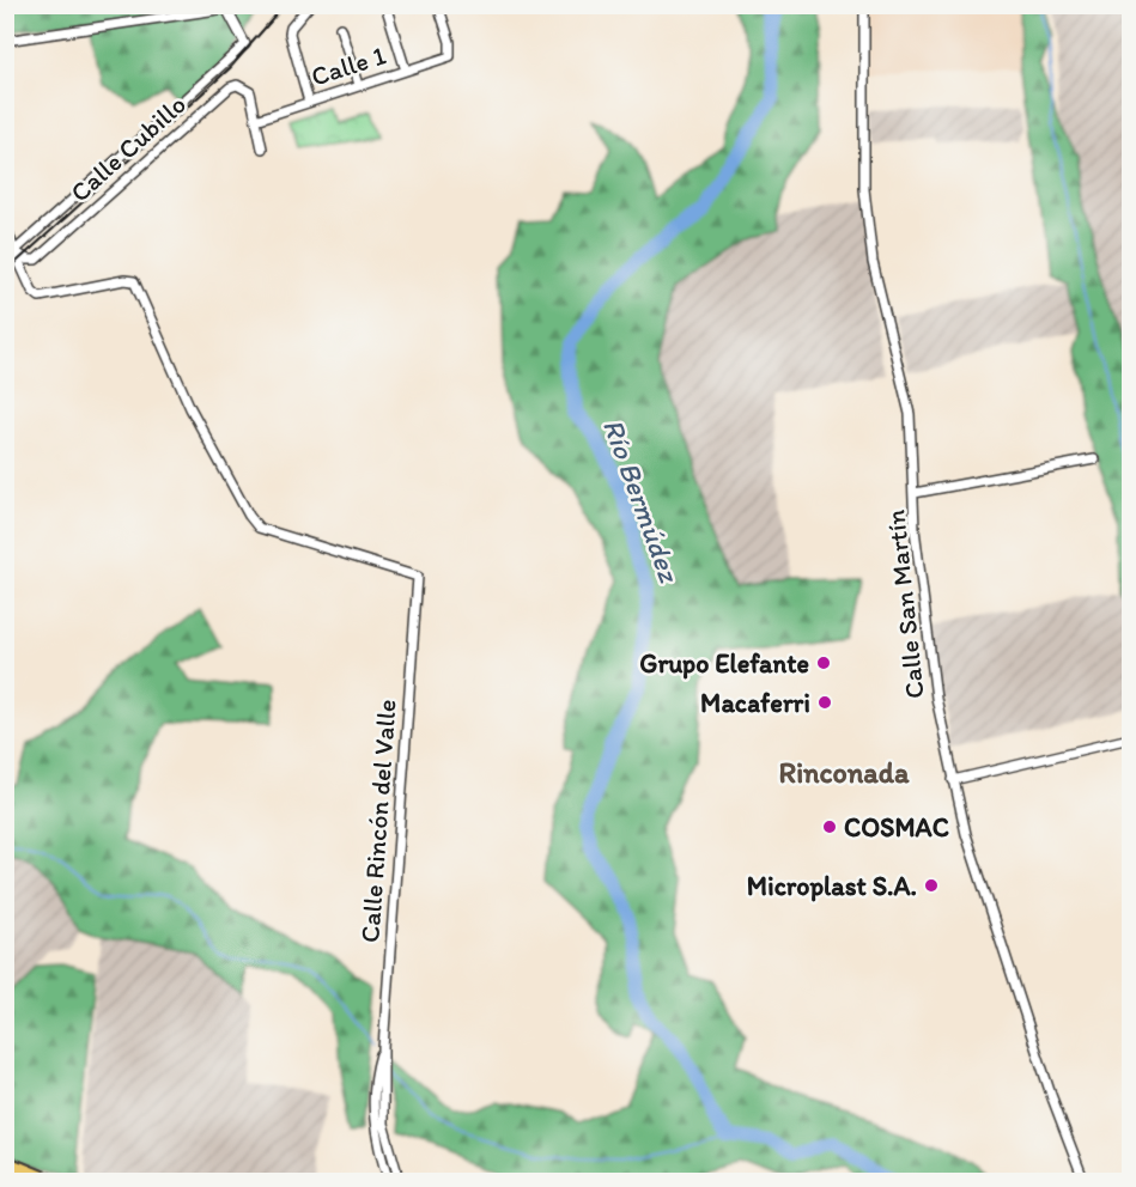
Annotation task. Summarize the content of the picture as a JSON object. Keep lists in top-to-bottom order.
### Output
{
  "streets": {
    "street": [
      "Calle 1",
      "Calle Cubillo",
      "Calle San Martín",
      "Calle Rincón del Valle"
    ]
  },
  "crossings": [
    ["Calle 1", "Calle Cubillo"],
    ["Calle Cubillo", "Calle Rincón del Valle"]
  ],
  "districts": ["Rinconada"],
  "water": ["Río Bermúdez"],
  "places": [
    "Grupo Elefante",
    "Macaferri",
    "COSMAC",
    "Microplast S.A."
  ]
}
